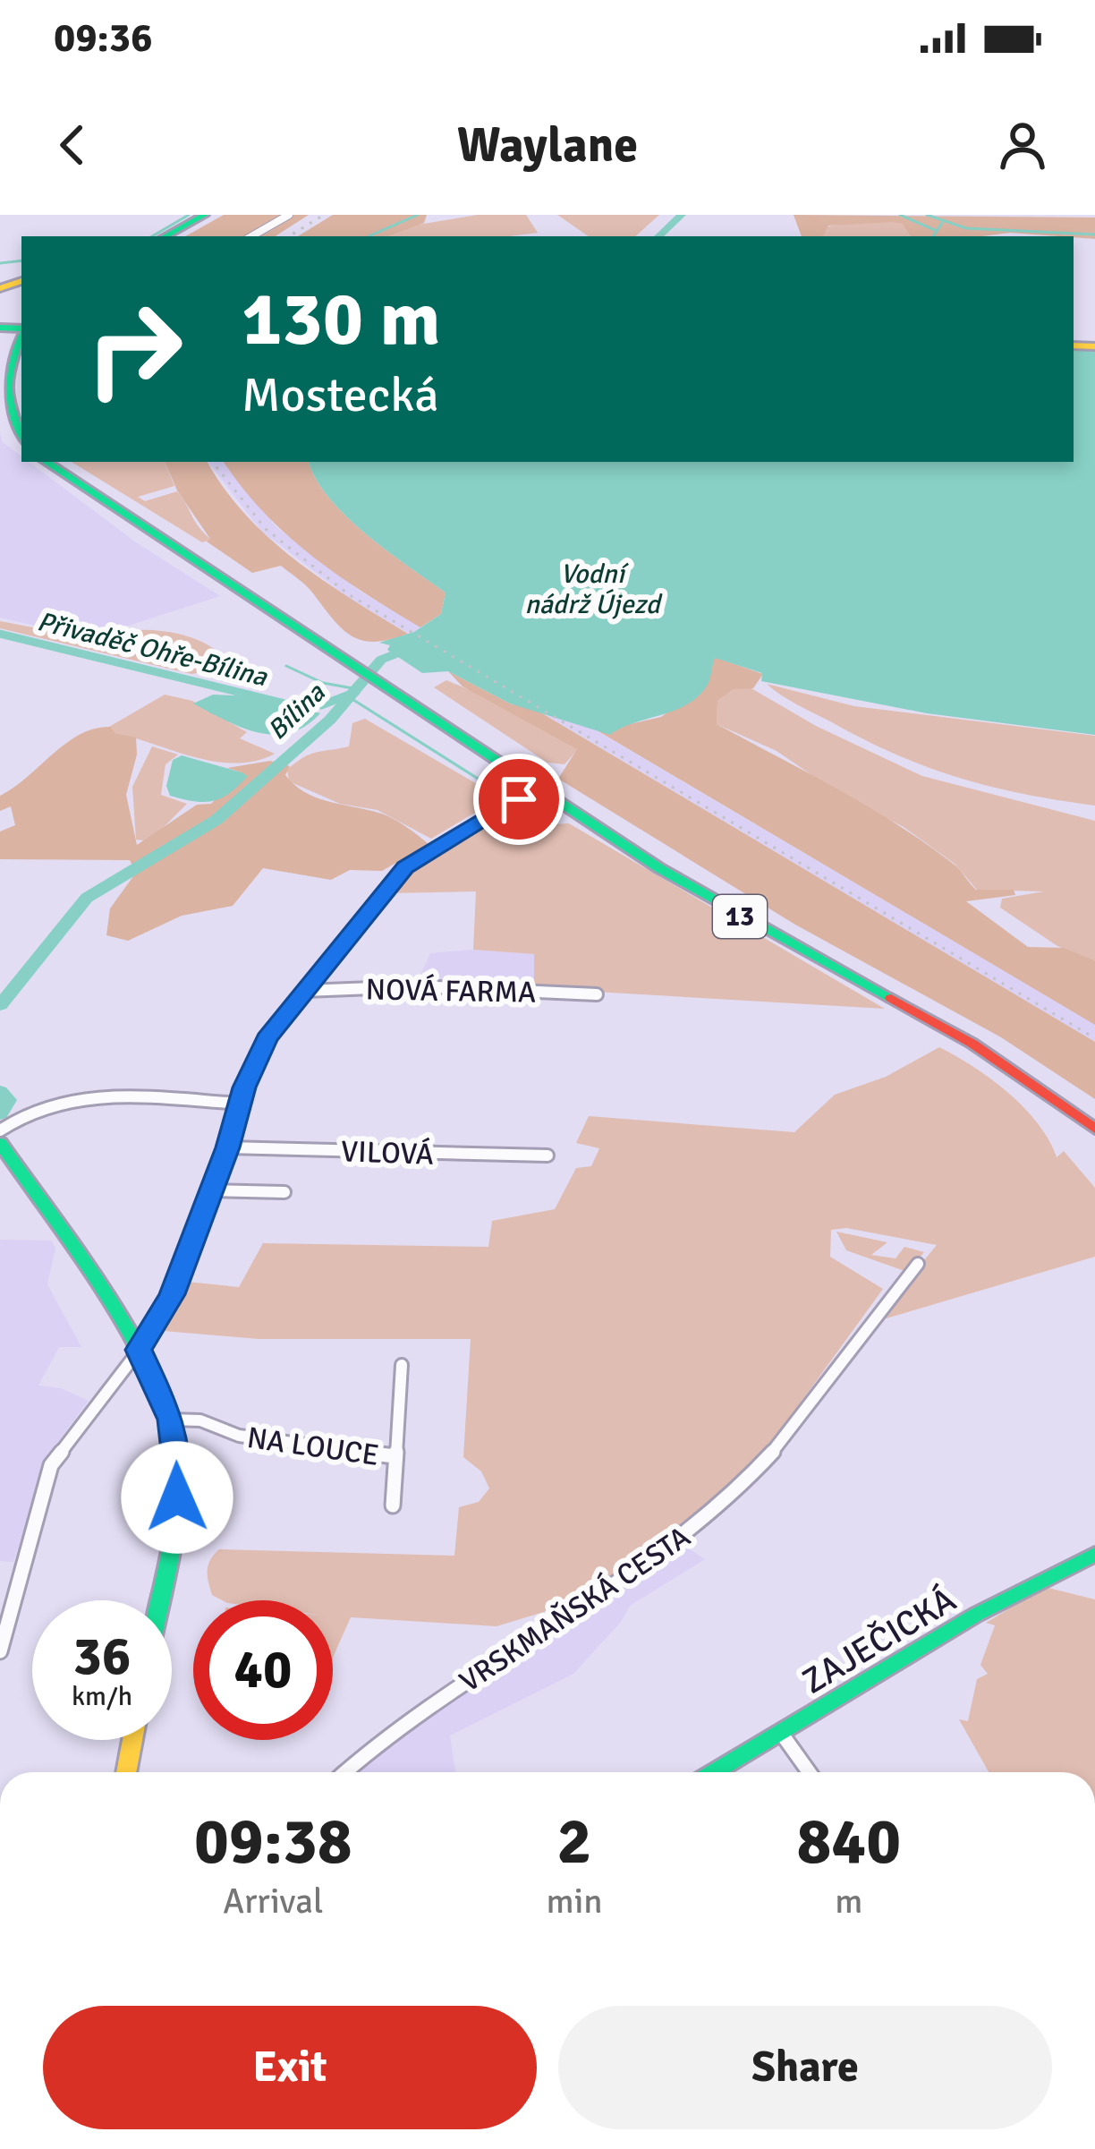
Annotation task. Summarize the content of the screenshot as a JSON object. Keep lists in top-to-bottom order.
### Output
{
  "streets": {
    "main road": ["13", "ZAJEČICKÁ"],
    "street": [
      "NOVÁ FARMA",
      "VILOVÁ",
      "NA LOUCE",
      "VRSKMAŇSKÁ CESTA"
    ]
  },
  "water": ["Vodní nádrž Újezd", "Přivaděč Ohře-Bílina", "Bílina"],
  "page": {
    "status": "09:36",
    "header": "Waylane",
    "turn": ["130 m", "Mostecká"],
    "speed": "36 km/h",
    "limit": "40",
    "eta": [
      "09:38",
      "Arrival",
      "2",
      "min",
      "840",
      "m"
    ],
    "buttons": ["Exit", "Share"]
  }
}
